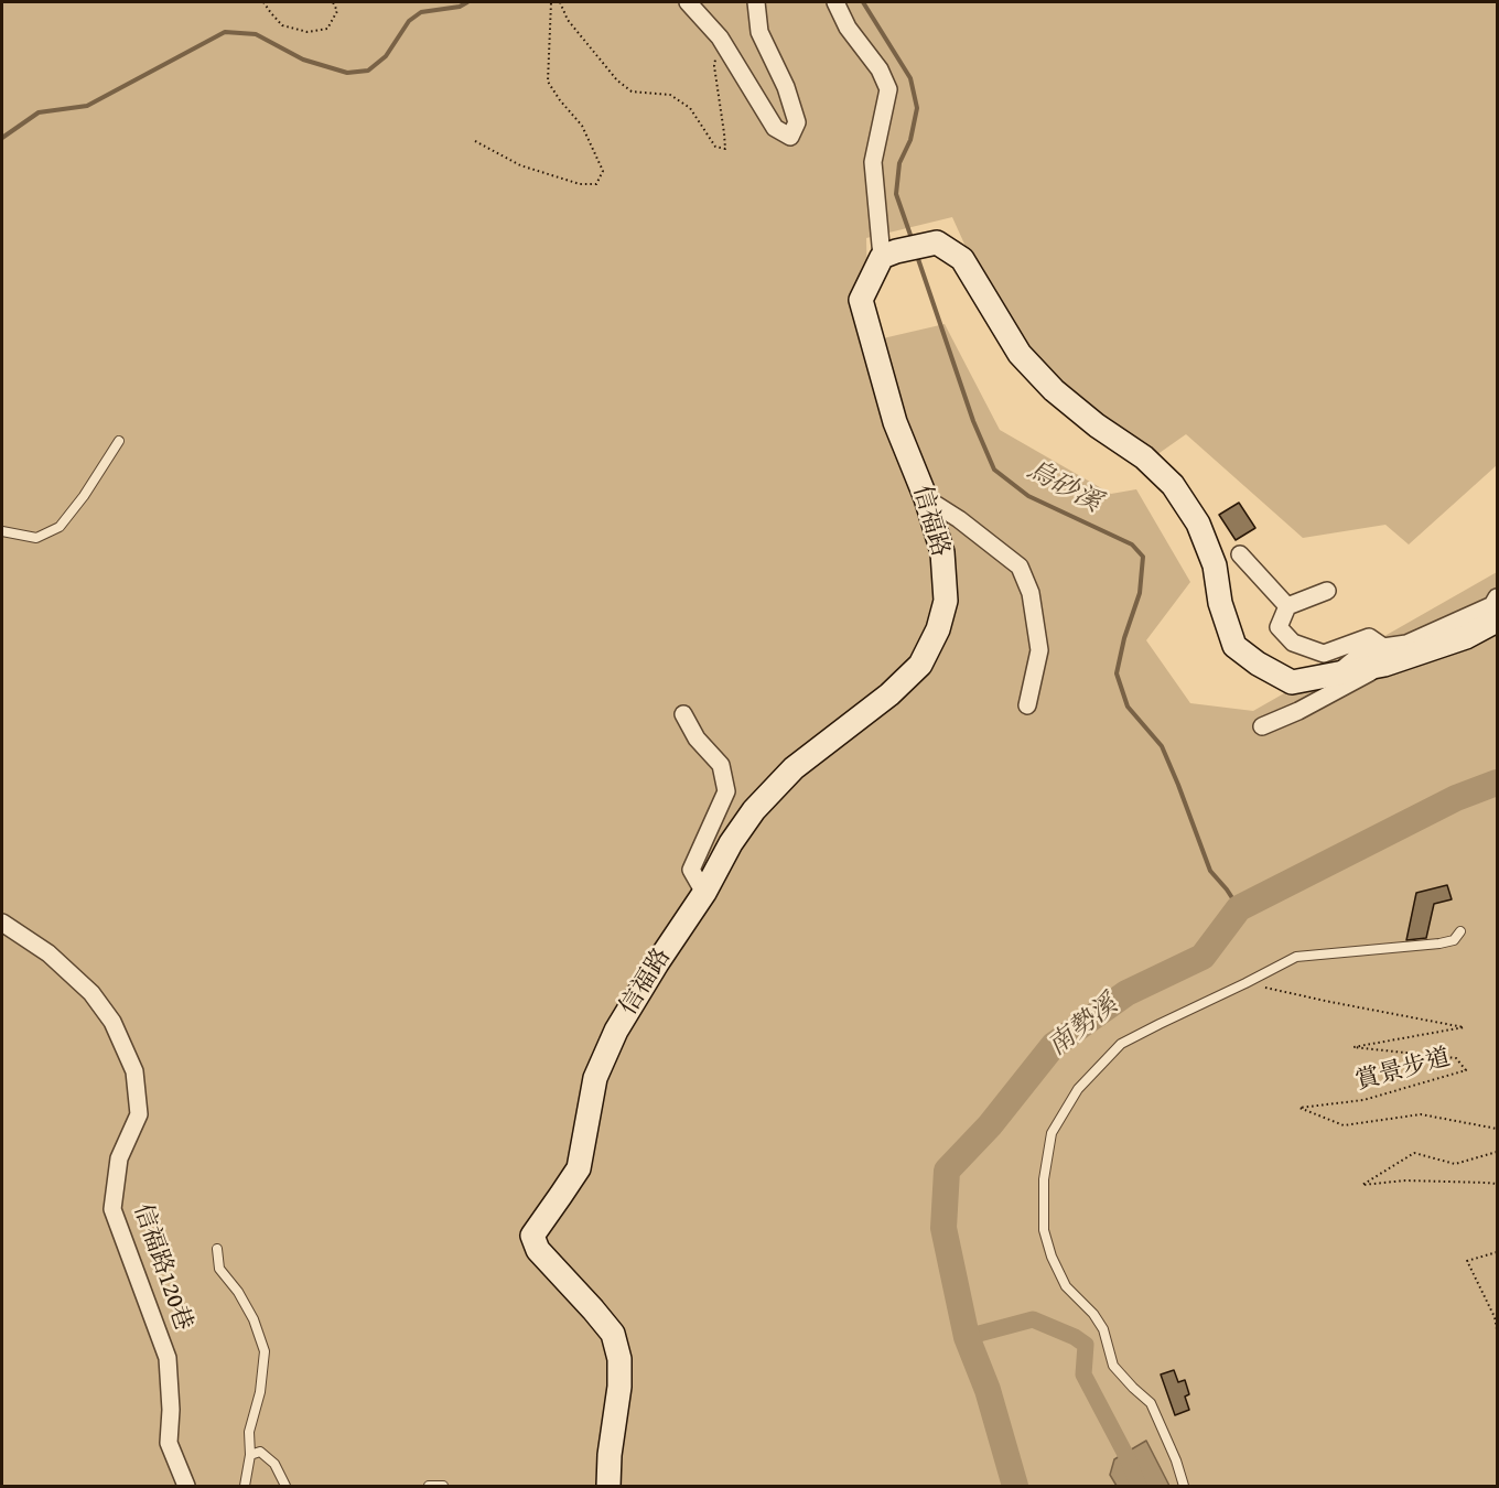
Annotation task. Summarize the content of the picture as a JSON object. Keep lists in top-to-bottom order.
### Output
{
  "streets": {
    "street": ["信福路", "信福路120巷"],
    "path": ["賞景步道"]
  },
  "water": ["烏砂溪", "南勢溪"]
}
